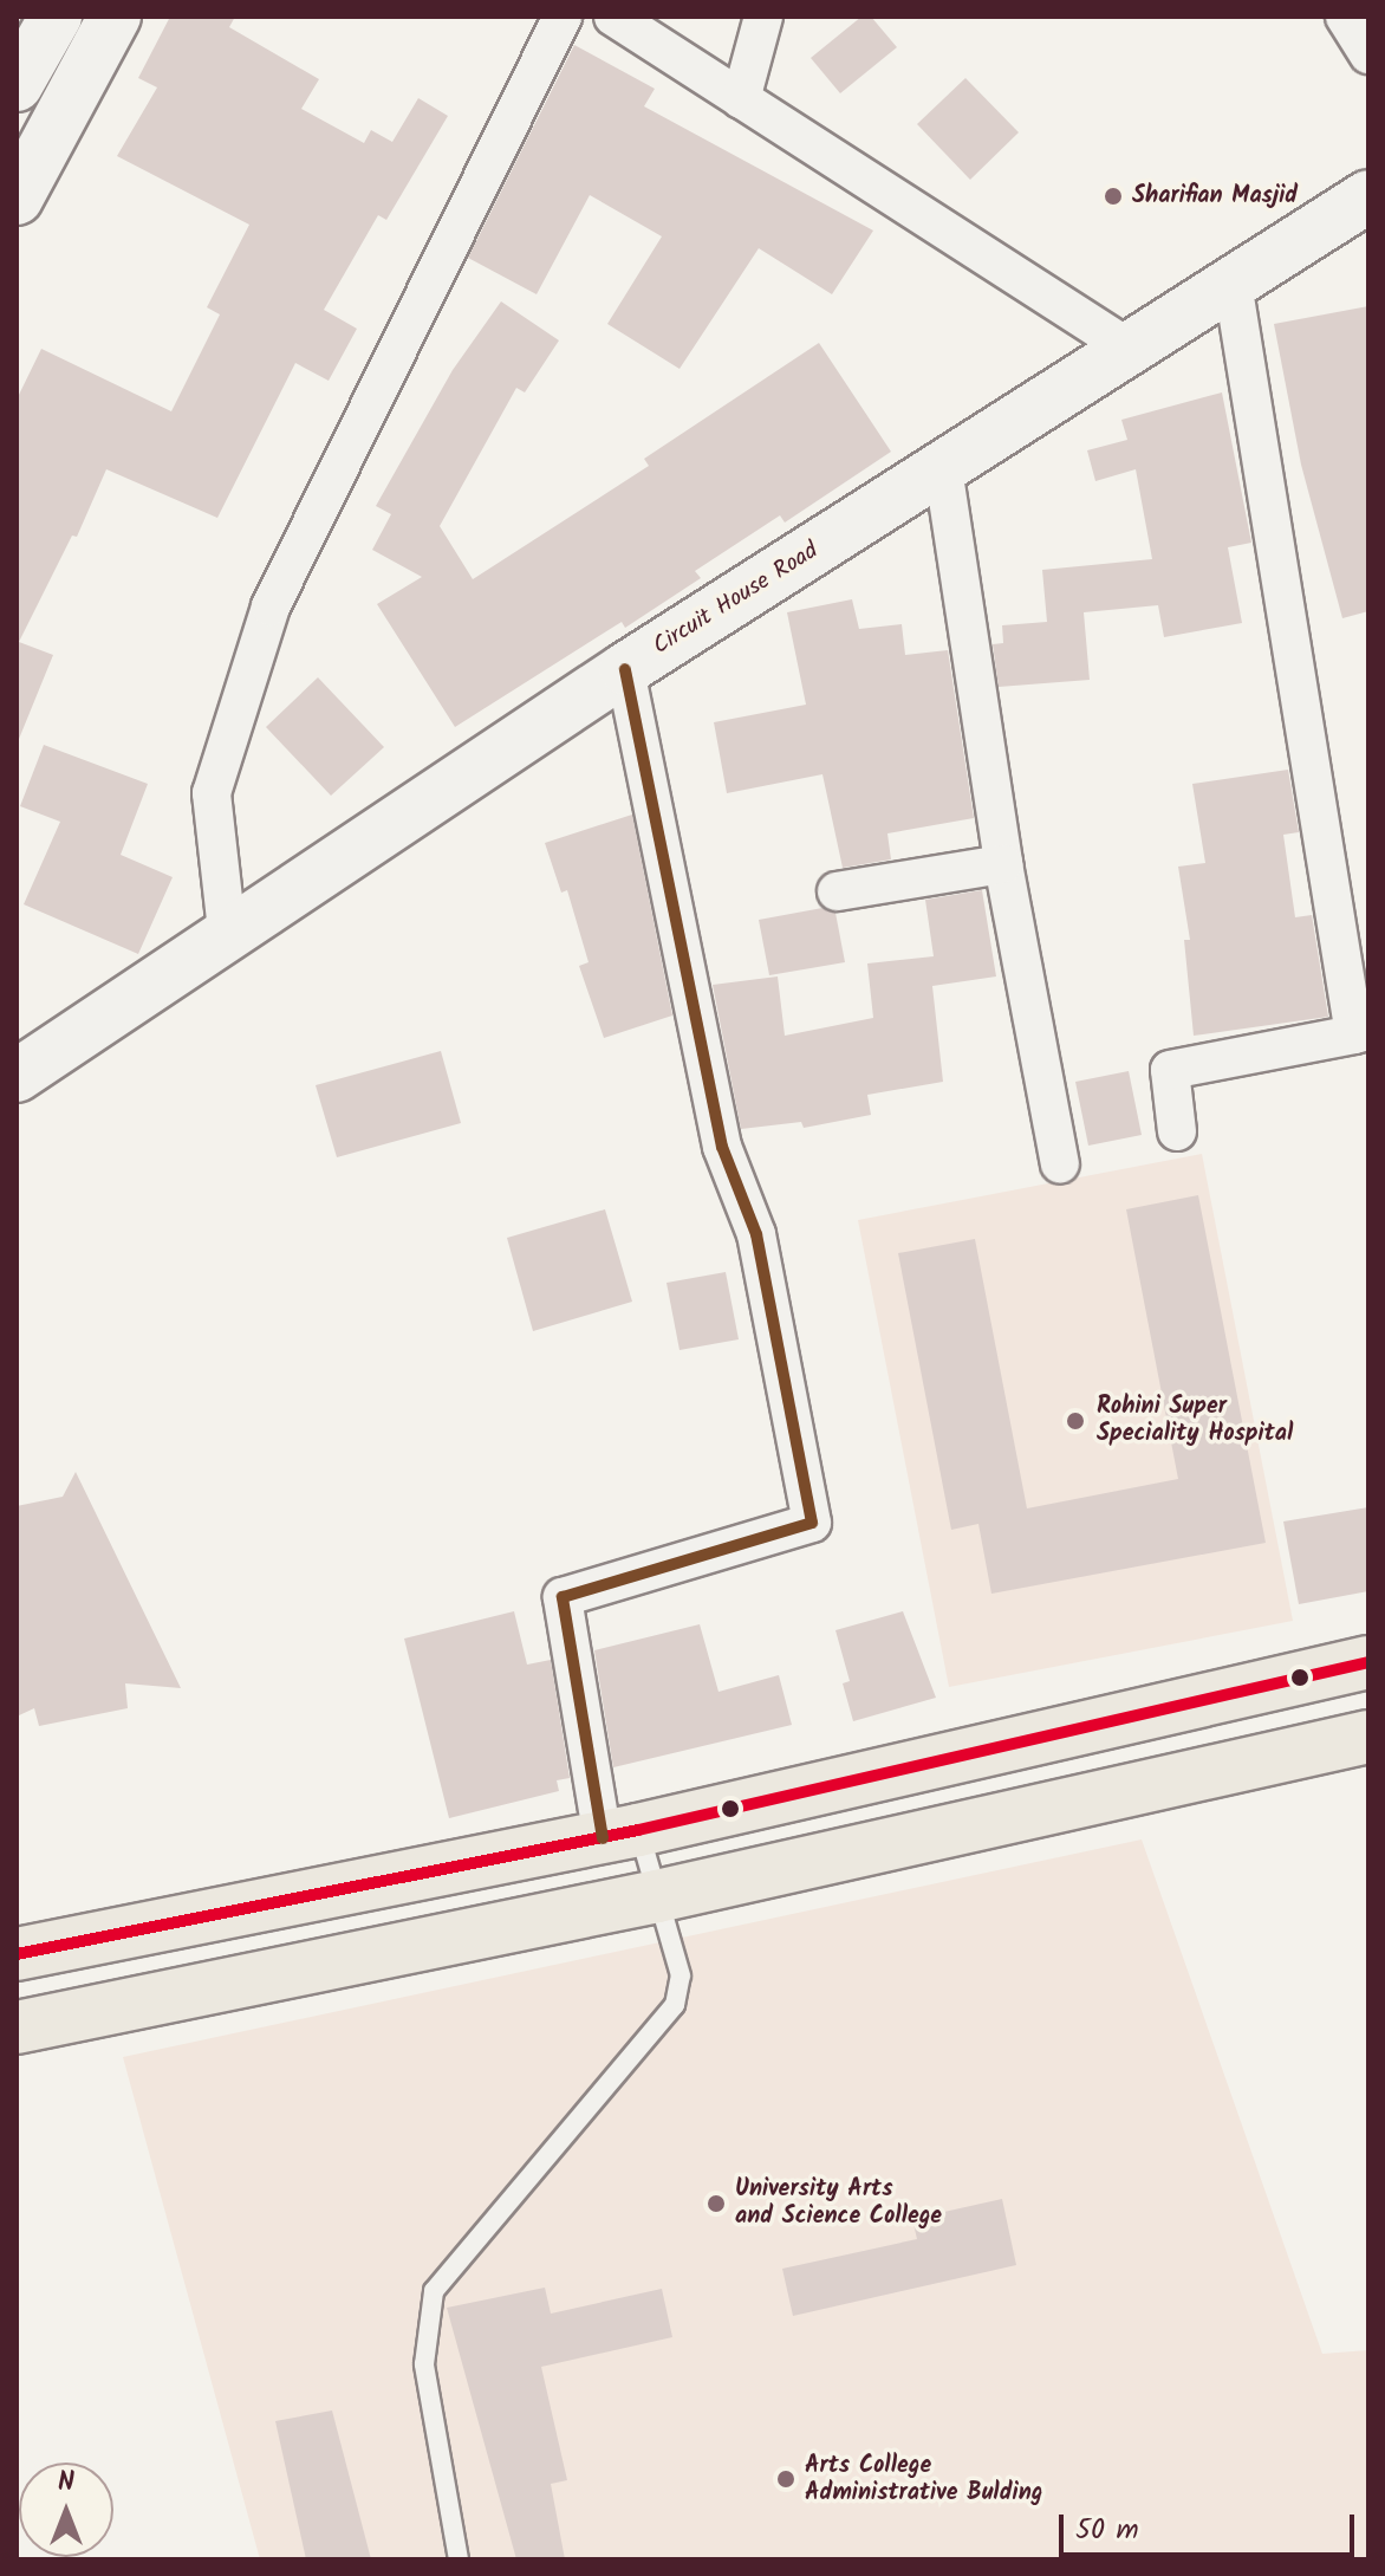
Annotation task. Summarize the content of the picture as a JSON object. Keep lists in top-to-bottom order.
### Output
{
  "streets": {
    "street": ["Circuit House Road"]
  },
  "places": [
    "Sharifian Masjid",
    "Rohini Super Speciality Hospital",
    "University Arts and Science College",
    "Arts College Administrative Bulding"
  ],
  "scale_bar": "50 m",
  "north": "top"
}
